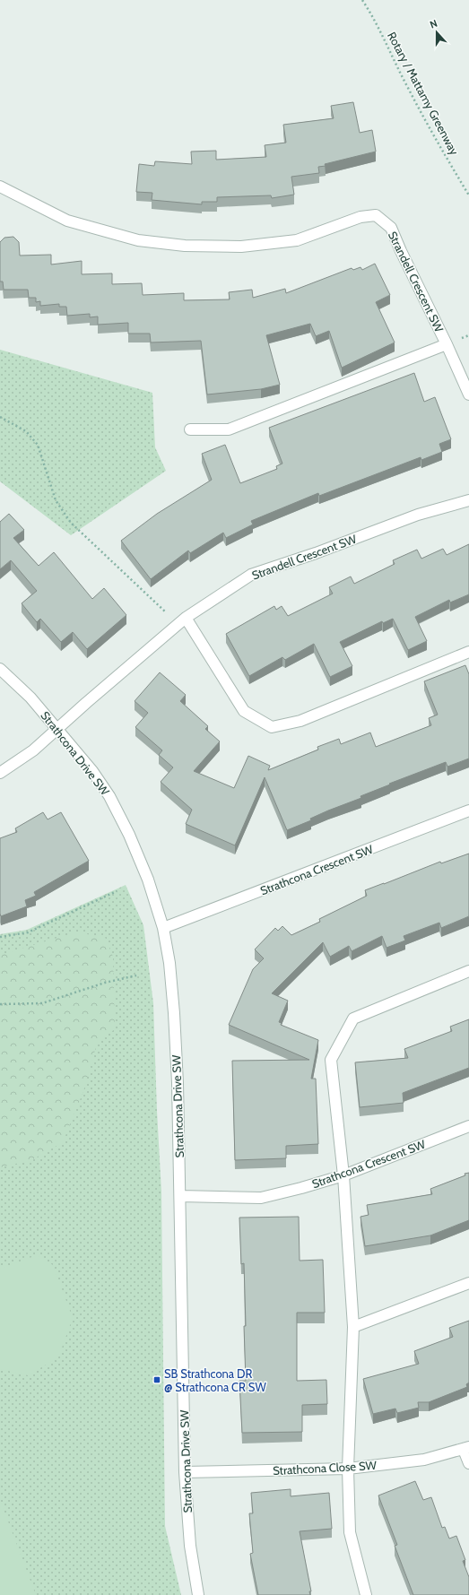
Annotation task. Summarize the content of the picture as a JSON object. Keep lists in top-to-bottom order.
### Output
{
  "streets": {
    "street": [
      "Strandell Crescent SW",
      "Strathcona Drive SW",
      "Strathcona Crescent SW",
      "Strathcona Close SW"
    ],
    "path": ["Rotary / Mattamy Greenway"]
  },
  "crossings": [
    ["Strandell Crescent SW", "Strathcona Drive SW"],
    ["Strathcona Drive SW", "Strathcona Crescent SW"],
    ["Strathcona Drive SW", "Strathcona Close SW"]
  ],
  "places": {
    "transit": ["SB Strathcona DR @ Strathcona CR SW"]
  },
  "north": "top"
}
